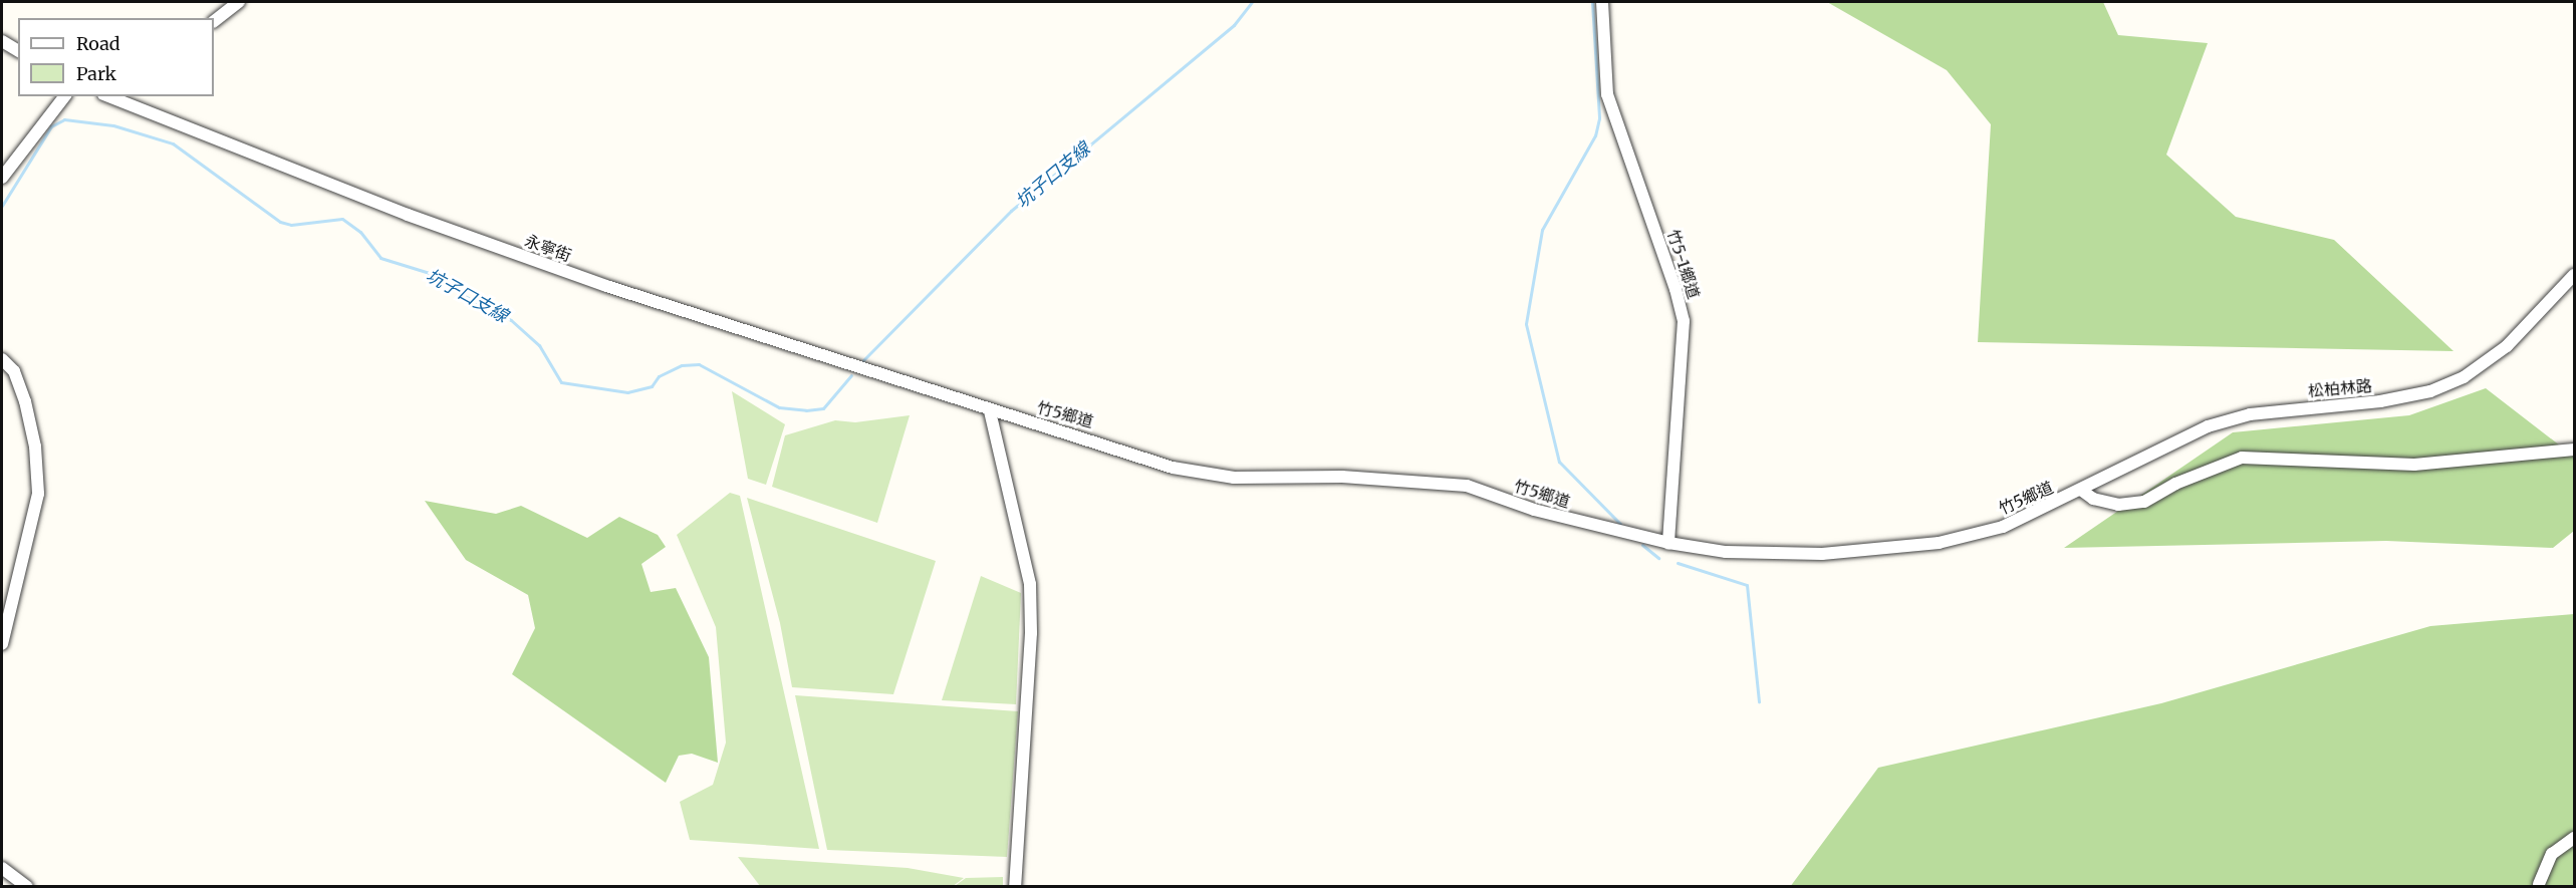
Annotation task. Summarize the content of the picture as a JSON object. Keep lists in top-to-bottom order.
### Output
{
  "streets": {
    "street": [
      "永寧街",
      "竹5-1鄉道",
      "松柏林路",
      "竹5鄉道"
    ]
  },
  "crossings": [
    ["永寧街", "竹5鄉道"],
    ["竹5-1鄉道", "竹5鄉道"],
    ["松柏林路", "竹5鄉道"]
  ],
  "water": ["坑子口支線"],
  "legend": ["Road", "Park"]
}
